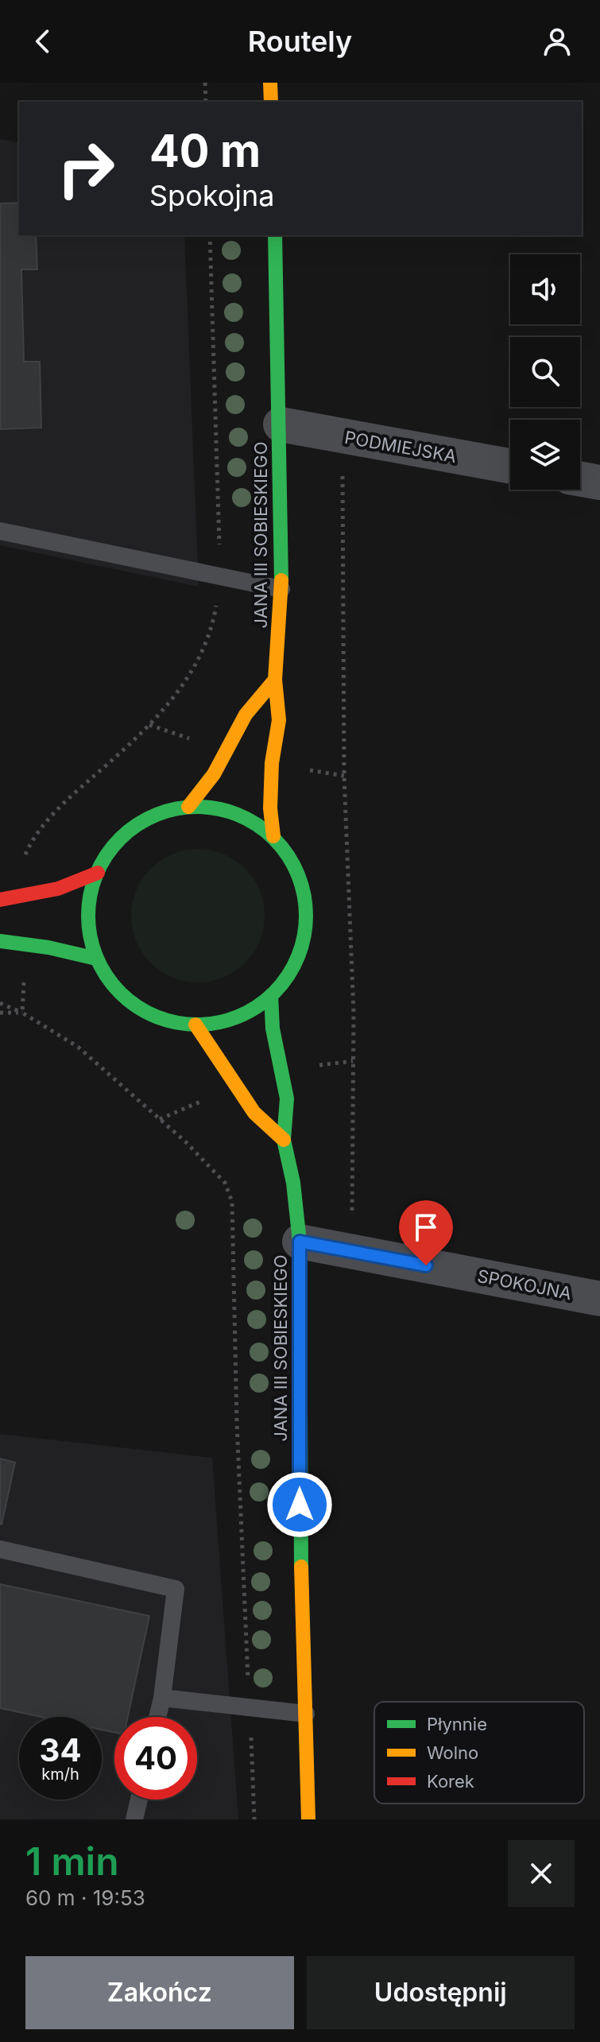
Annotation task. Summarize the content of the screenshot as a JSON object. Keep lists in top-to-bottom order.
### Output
{
  "streets": {
    "street": ["PODMIEJSKA", "JANA III SOBIESKIEGO", "SPOKOJNA"]
  },
  "crossings": [
    ["PODMIEJSKA", "JANA III SOBIESKIEGO"],
    ["JANA III SOBIESKIEGO", "SPOKOJNA"]
  ],
  "legend": ["Płynnie", "Wolno", "Korek"],
  "page": {
    "header": "Routely",
    "turn": ["40 m", "Spokojna"],
    "speed": "34 km/h",
    "limit": "40",
    "heading": ["1 min", "60 m · 19:53"],
    "buttons": ["Zakończ", "Udostępnij"]
  }
}
